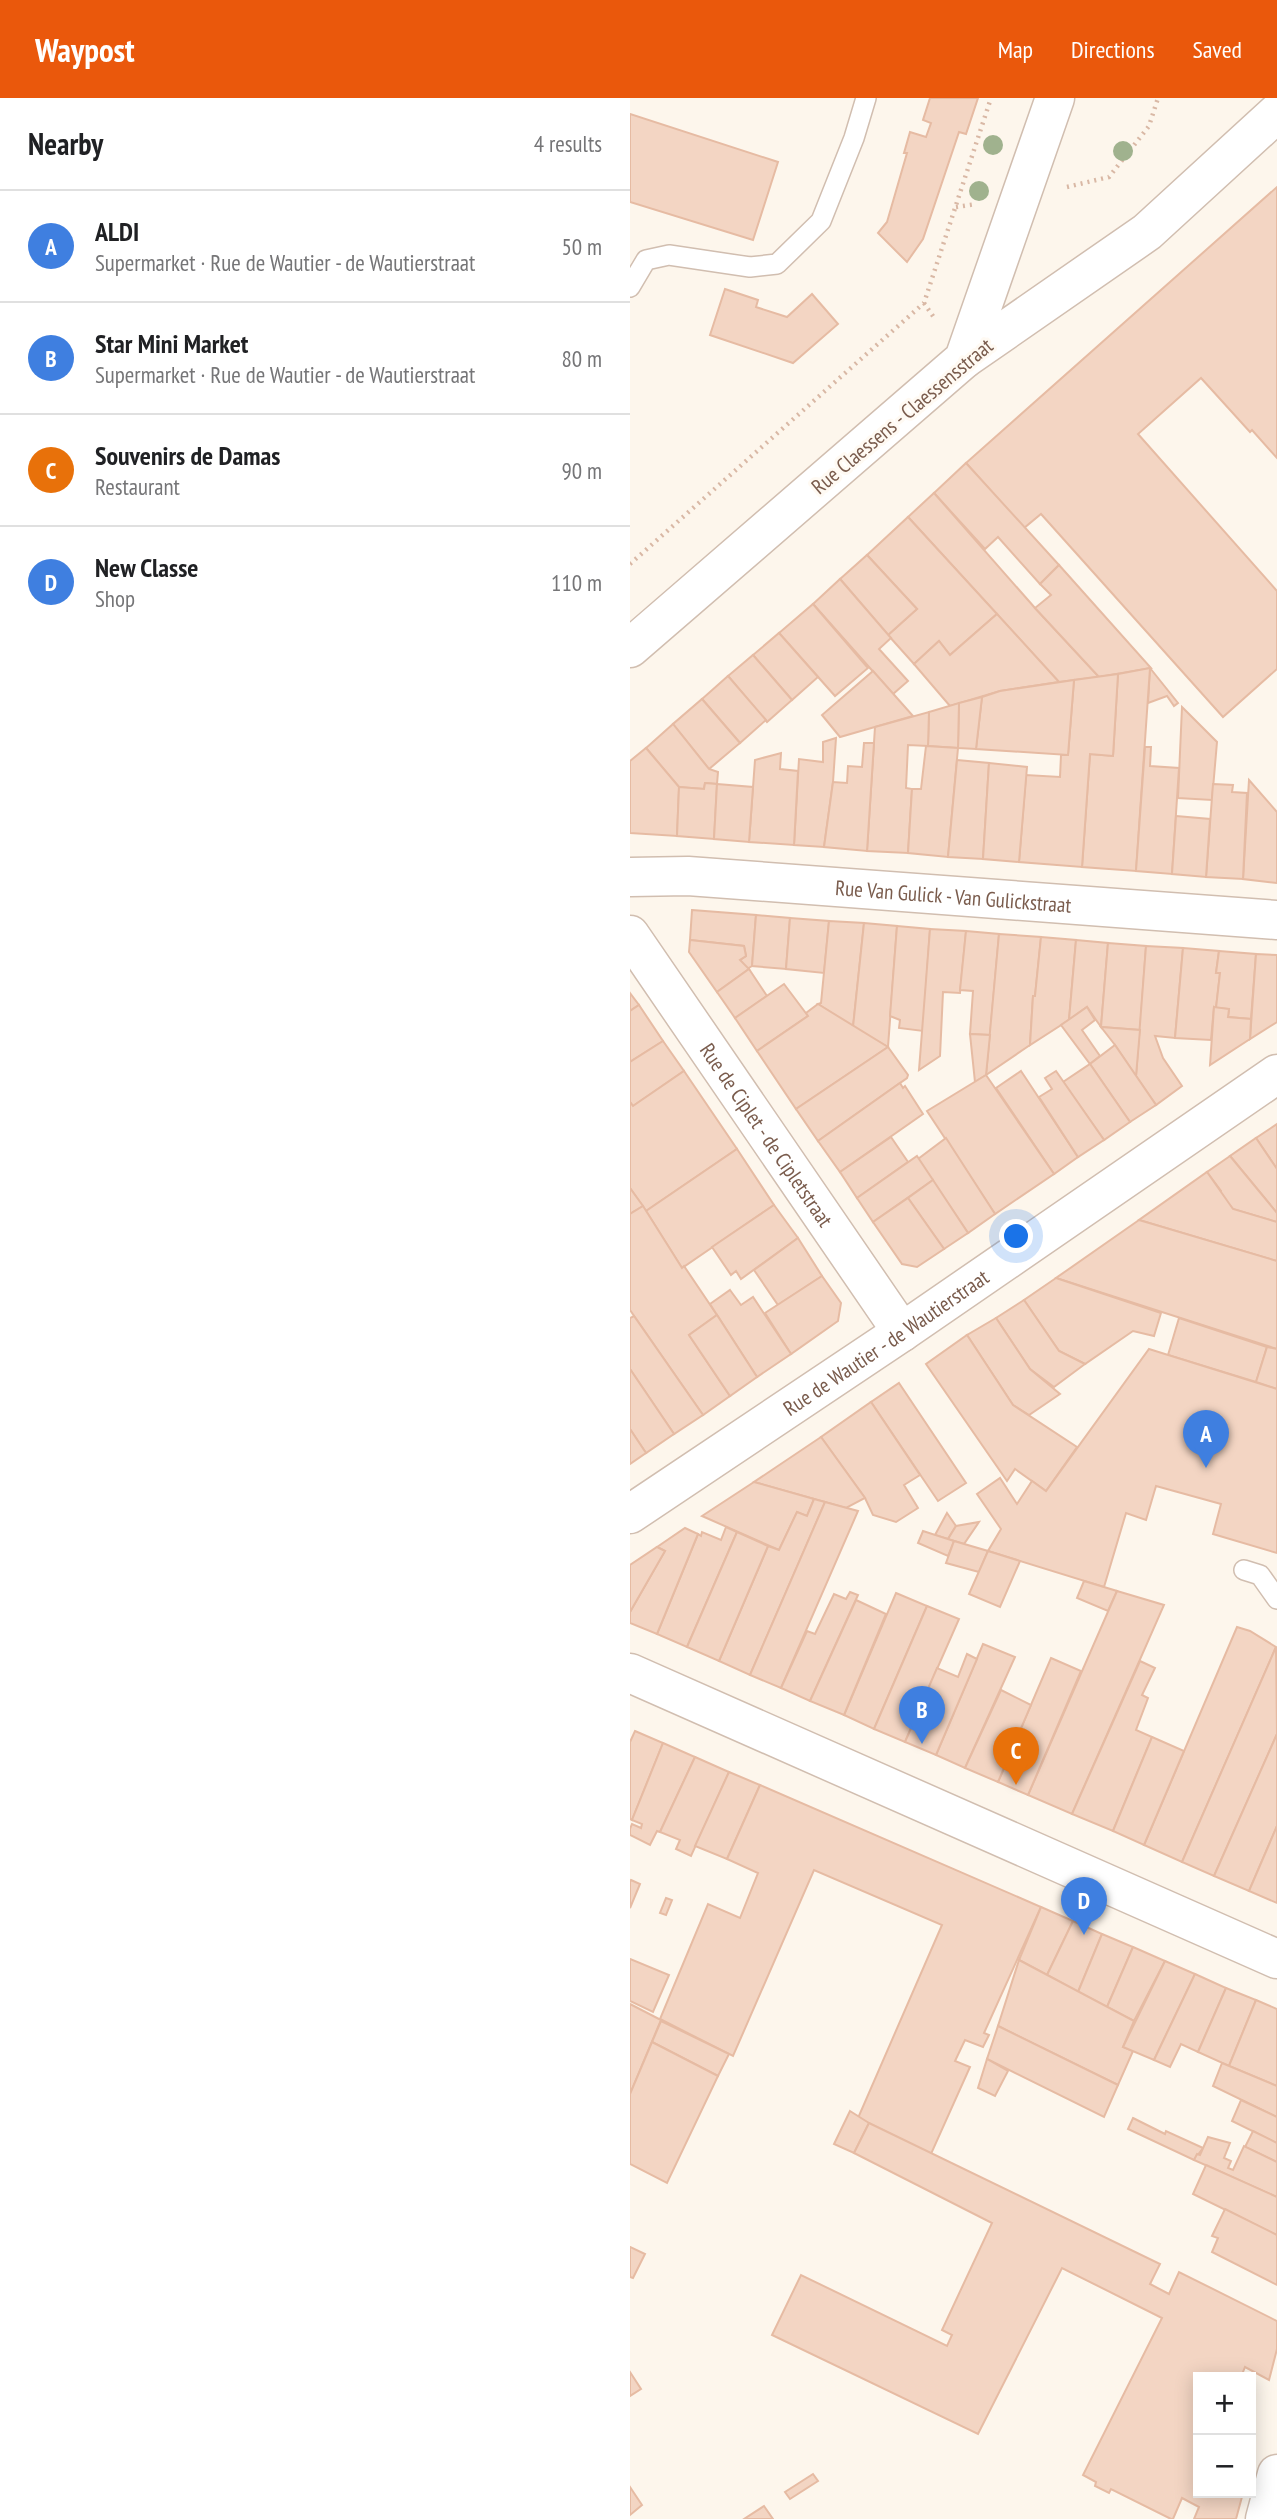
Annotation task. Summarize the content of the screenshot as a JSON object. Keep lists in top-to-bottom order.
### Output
{
  "streets": {
    "street": [
      "Rue Claessens - Claessensstraat",
      "Rue Van Gulick - Van Gulickstraat",
      "Rue de Ciplet - de Cipletstraat",
      "Rue de Wautier - de Wautierstraat"
    ]
  },
  "crossings": [
    ["Rue de Ciplet - de Cipletstraat", "Rue de Wautier - de Wautierstraat"]
  ],
  "page": {
    "header": "Waypost",
    "nav": ["Map", "Directions", "Saved"],
    "heading": ["Nearby", "4 results"],
    "list": [
      {
        "mark": "A",
        "name": "ALDI",
        "note": "Supermarket · Rue de Wautier - de Wautierstraat",
        "value": "50 m"
      },
      {
        "mark": "B",
        "name": "Star Mini Market",
        "note": "Supermarket · Rue de Wautier - de Wautierstraat",
        "value": "80 m"
      },
      {
        "mark": "C",
        "name": "Souvenirs de Damas",
        "note": "Restaurant",
        "value": "90 m"
      },
      {
        "mark": "D",
        "name": "New Classe",
        "note": "Shop",
        "value": "110 m"
      }
    ],
    "pins": [
      "A",
      "B",
      "C",
      "D"
    ],
    "map_buttons": ["+", "−"]
  }
}
